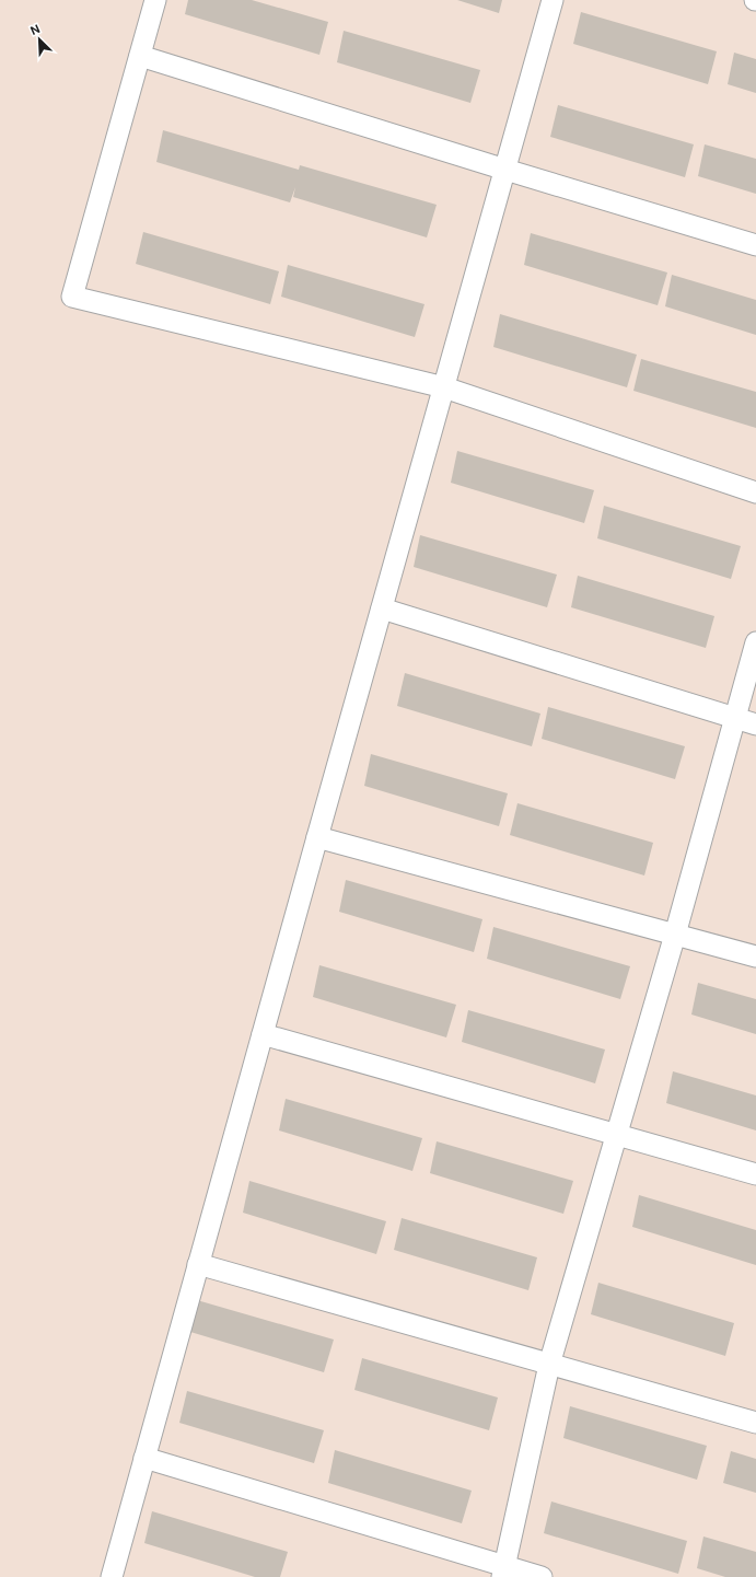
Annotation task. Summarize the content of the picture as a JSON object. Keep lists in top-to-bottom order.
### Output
{
  "north": "top left"
}
